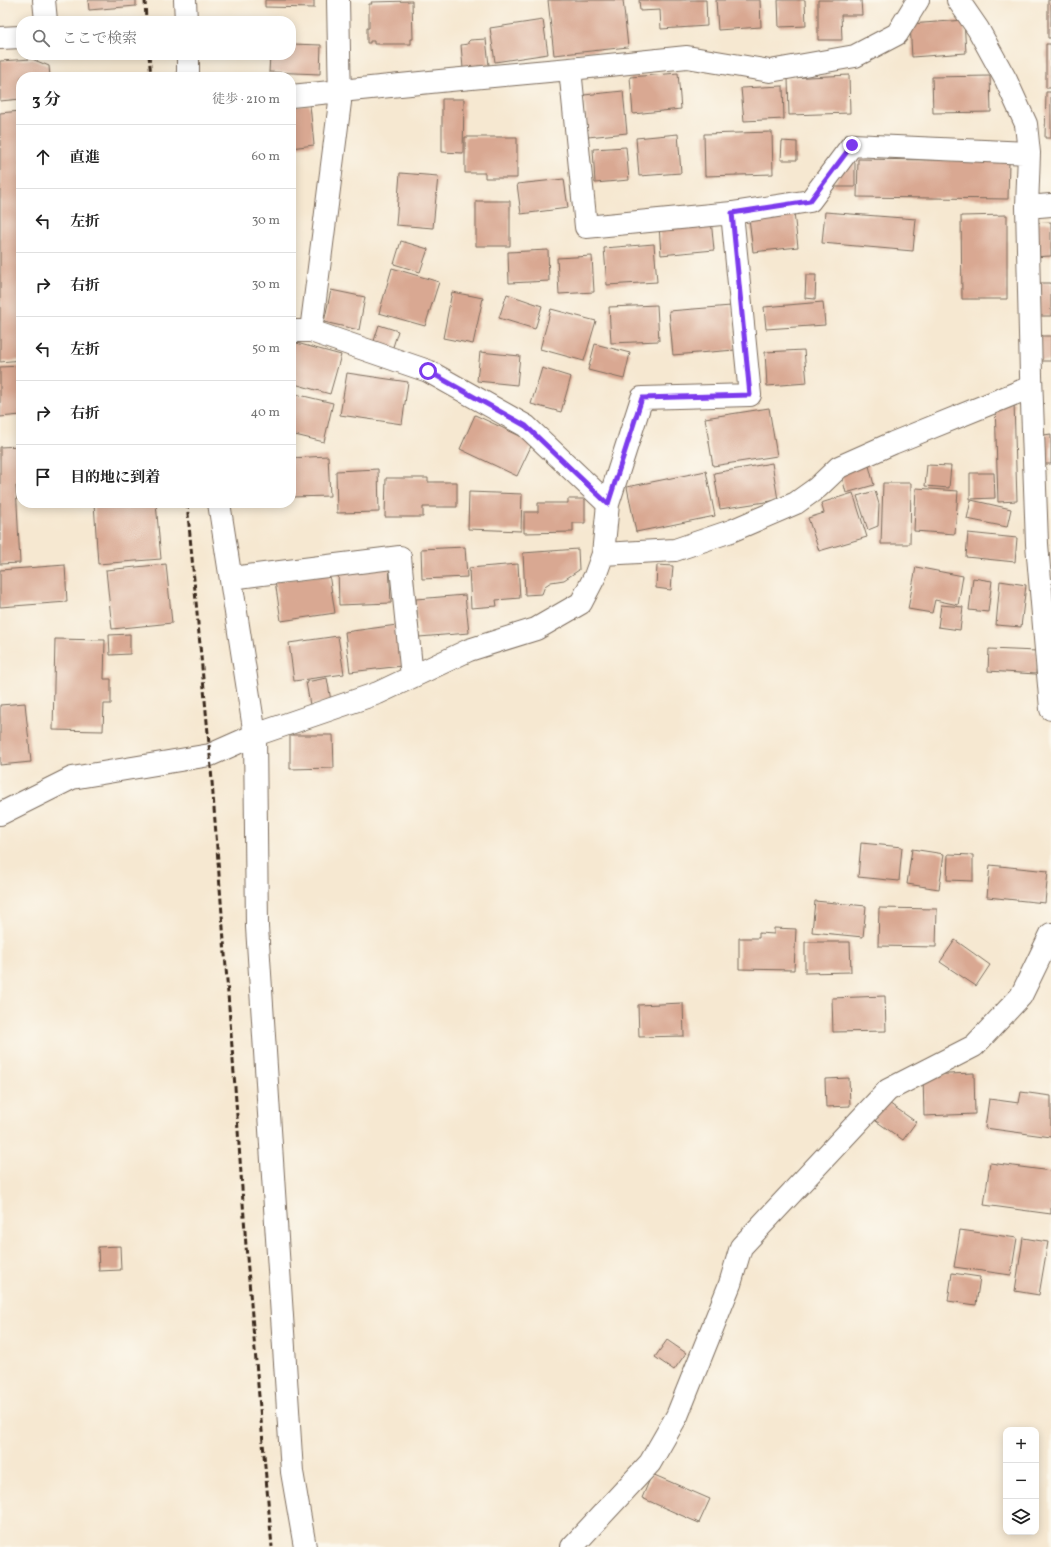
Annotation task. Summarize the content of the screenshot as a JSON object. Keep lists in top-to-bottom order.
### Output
{
  "page": {
    "search": "ここで検索",
    "heading": ["3 分", "徒歩 · 210 m"],
    "list": [
      ["直進", "60 m"],
      ["左折", "30 m"],
      ["右折", "30 m"],
      ["左折", "50 m"],
      ["右折", "40 m"],
      "目的地に到着"
    ],
    "map_buttons": ["+", "−"]
  }
}
